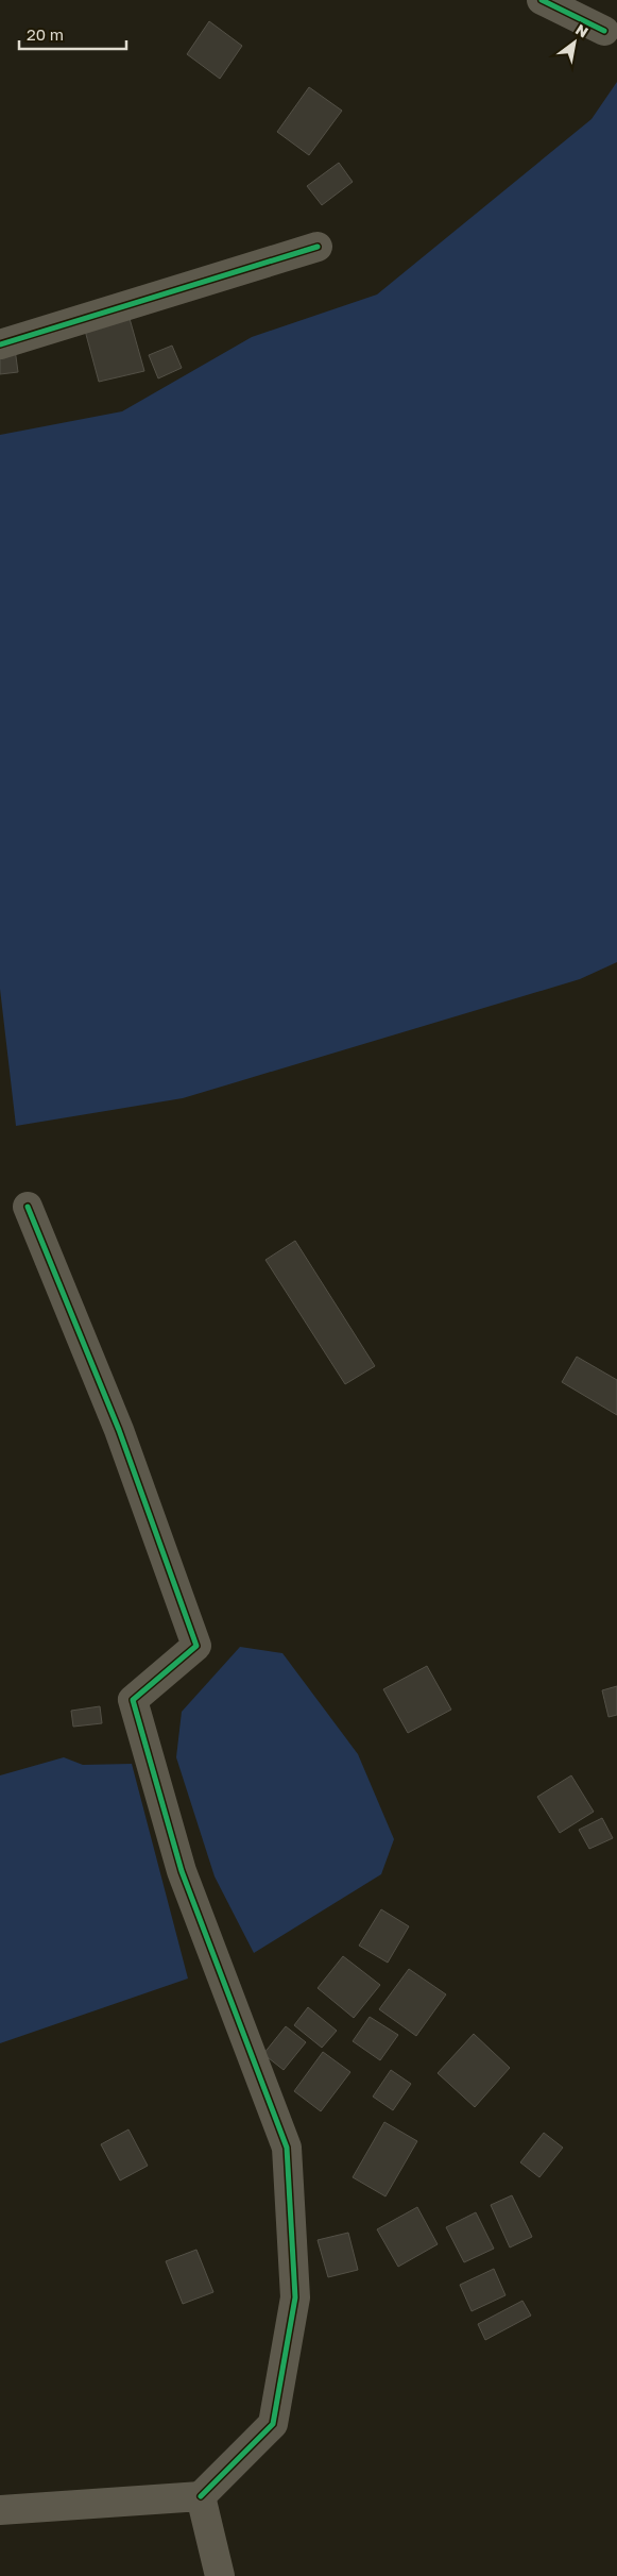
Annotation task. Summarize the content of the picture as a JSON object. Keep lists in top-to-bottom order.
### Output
{
  "scale_bar": "20 m",
  "north": "top right"
}
